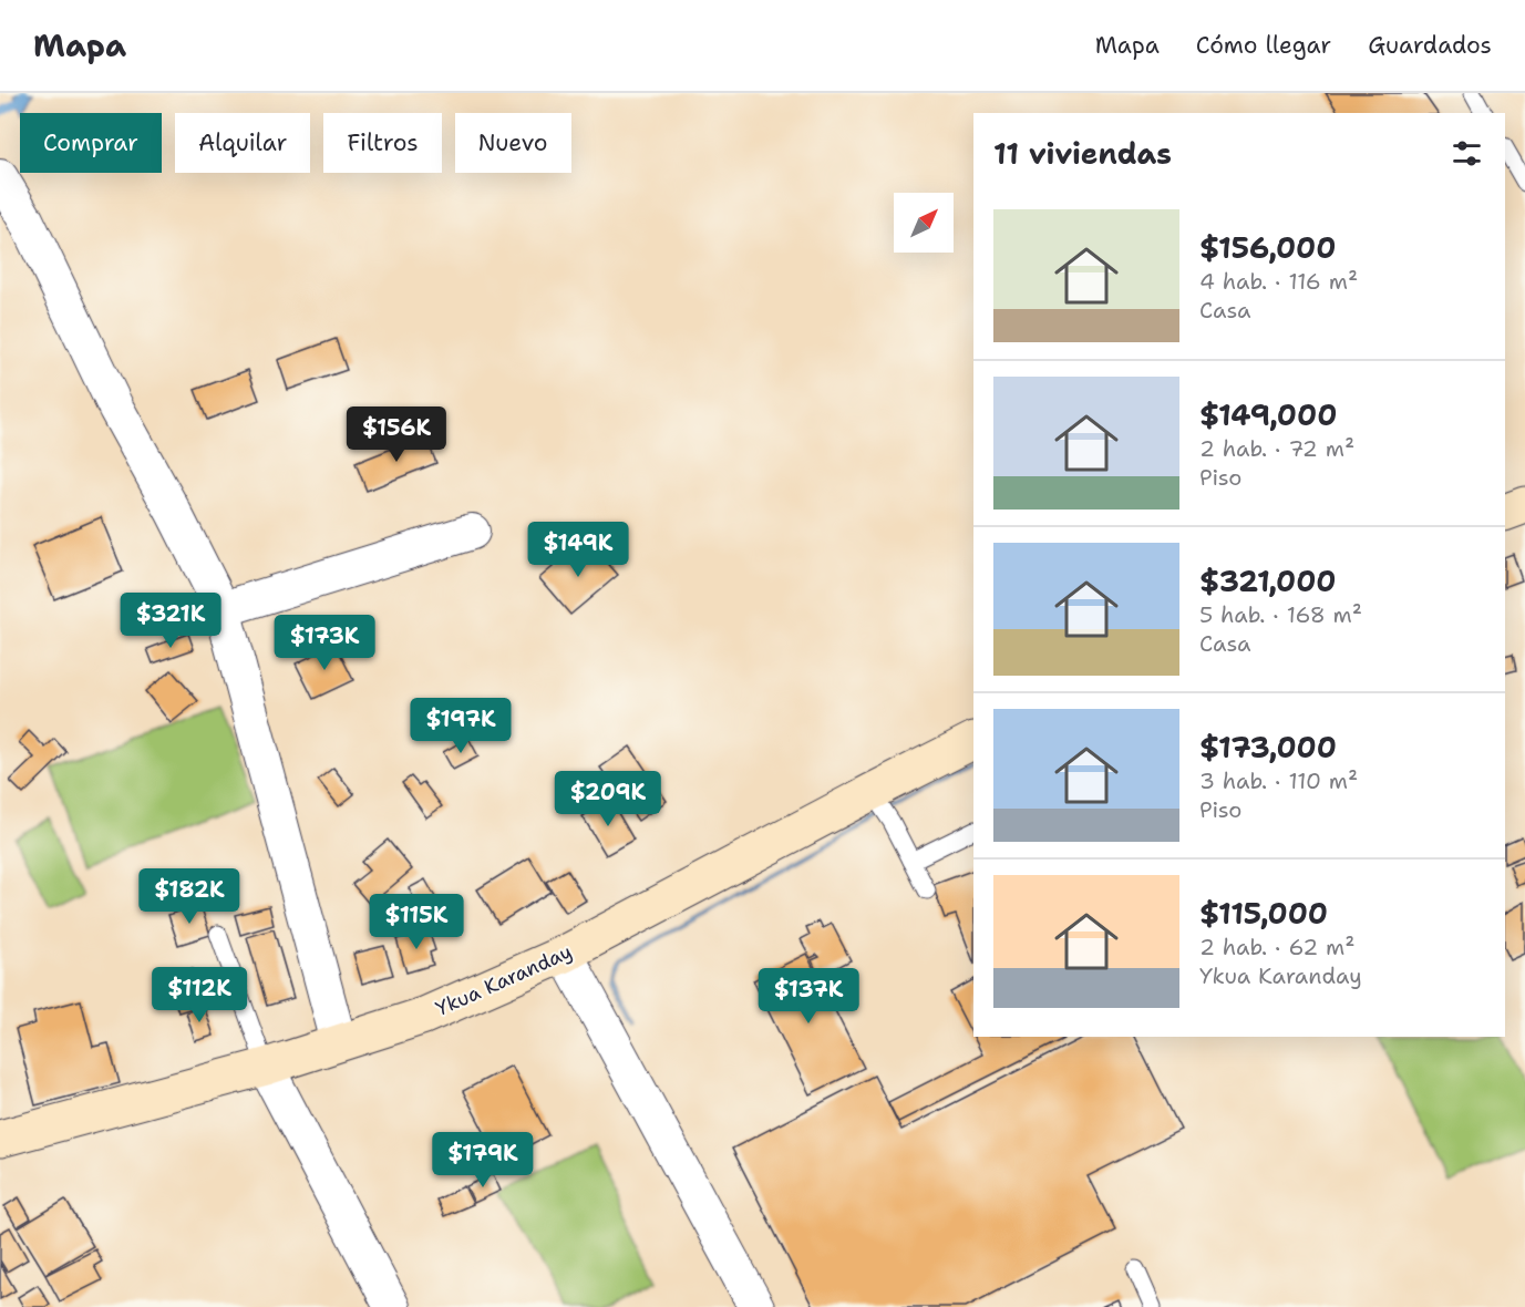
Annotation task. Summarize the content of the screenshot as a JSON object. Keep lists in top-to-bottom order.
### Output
{
  "streets": {
    "street": ["Ykua Karanday"]
  },
  "north": "top right",
  "page": {
    "header": "Mapa",
    "nav": ["Mapa", "Cómo llegar", "Guardados"],
    "chip": [
      "Comprar",
      "Alquilar",
      "Filtros",
      "Nuevo"
    ],
    "heading": "11 viviendas",
    "list": [
      {
        "name": "$156,000",
        "note": "4 hab. · 116 m² · Casa"
      },
      {
        "name": "$149,000",
        "note": "2 hab. · 72 m² · Piso"
      },
      {
        "name": "$321,000",
        "note": "5 hab. · 168 m² · Casa"
      },
      {
        "name": "$173,000",
        "note": "3 hab. · 110 m² · Piso"
      },
      {
        "name": "$115,000",
        "note": "2 hab. · 62 m² · Ykua Karanday"
      }
    ],
    "price": [
      "$156K",
      "$149K",
      "$321K",
      "$173K",
      "$197K",
      "$209K",
      "$182K",
      "$115K",
      "$112K",
      "$137K",
      "$179K"
    ]
  }
}
